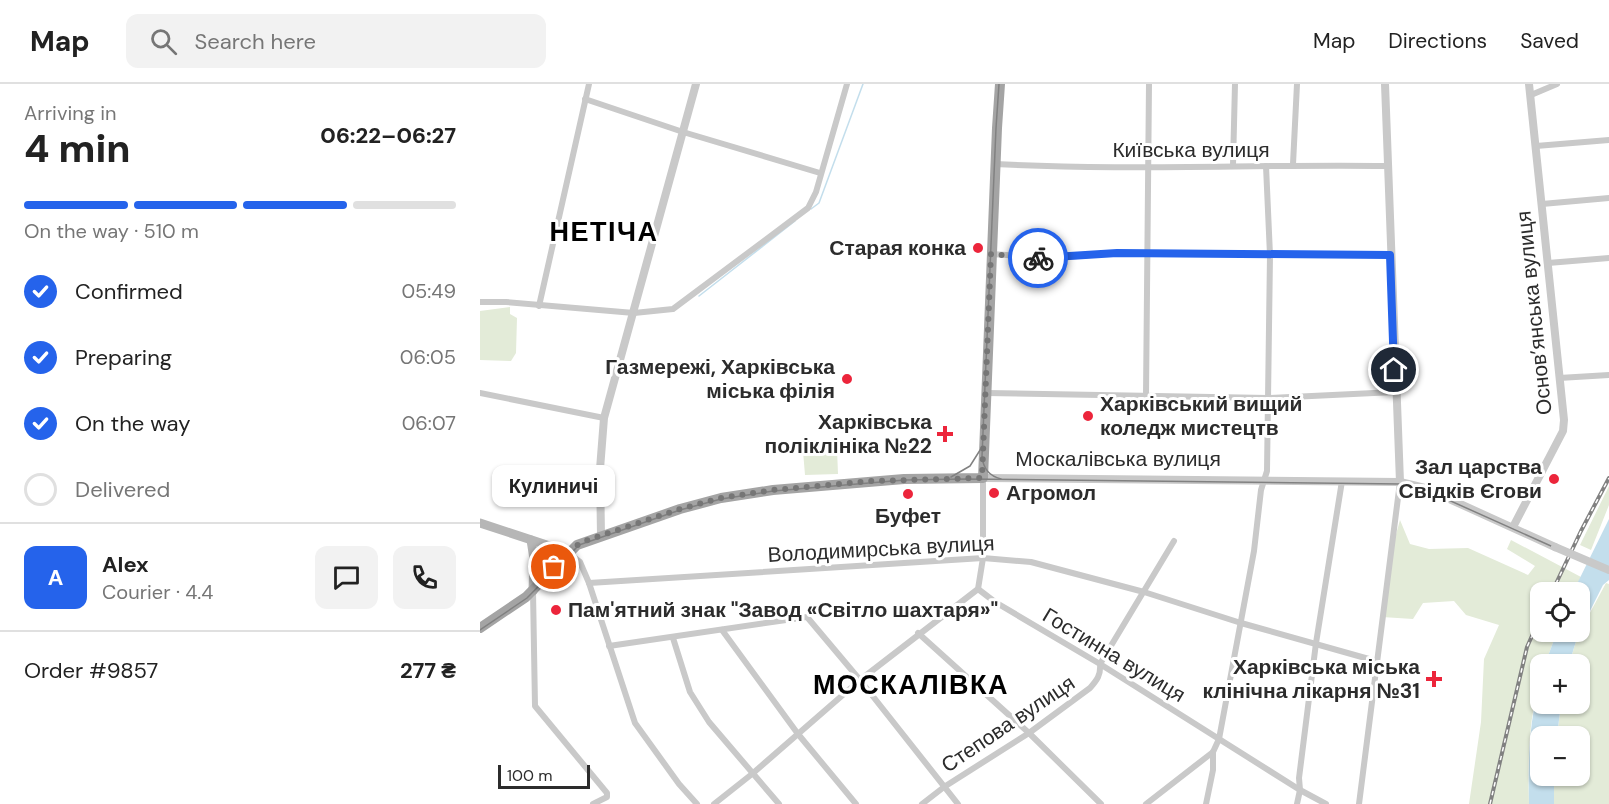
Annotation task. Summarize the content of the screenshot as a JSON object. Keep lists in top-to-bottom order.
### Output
{
  "streets": {
    "main road": ["Москалівська вулиця"],
    "street": [
      "Київська вулиця",
      "Основ’янська вулиця",
      "Володимирська вулиця",
      "Гостинна вулиця",
      "Степова вулиця"
    ]
  },
  "crossings": [
    ["Основ’янська вулиця", "Москалівська вулиця"],
    ["Володимирська вулиця", "Степова вулиця"],
    ["Гостинна вулиця", "Степова вулиця"]
  ],
  "districts": ["НЕТІЧА", "МОСКАЛІВКА"],
  "places": {
    "other": [
      "Старая конка",
      "Газмережі, Харківська міська філія",
      "Харківський вищий коледж мистецтв",
      "Зал царства Свідків Єгови",
      "Агромол",
      "Буфет",
      "Кулиничі",
      "Пам'ятний знак \"Завод «Світло шахтаря»\""
    ],
    "health": ["Харківська поліклініка №22", "Харківська міська клінічна лікарня №31"]
  },
  "scale_bar": "100 m",
  "page": {
    "header": "Map",
    "search": "Search here",
    "nav": ["Map", "Directions", "Saved"],
    "heading": ["4 min", "Arriving in", "06:22–06:27"],
    "panel": [
      "Alex",
      "Courier · 4.4",
      "Order #9857",
      "277 ₴"
    ],
    "bar": "On the way · 510 m",
    "list": [
      ["Confirmed", "05:49"],
      ["Preparing", "06:05"],
      ["On the way", "06:07"],
      "Delivered"
    ],
    "bubble": "Кулиничі",
    "round": "A",
    "map_buttons": ["+", "−"],
    "scale": "100 m"
  }
}
